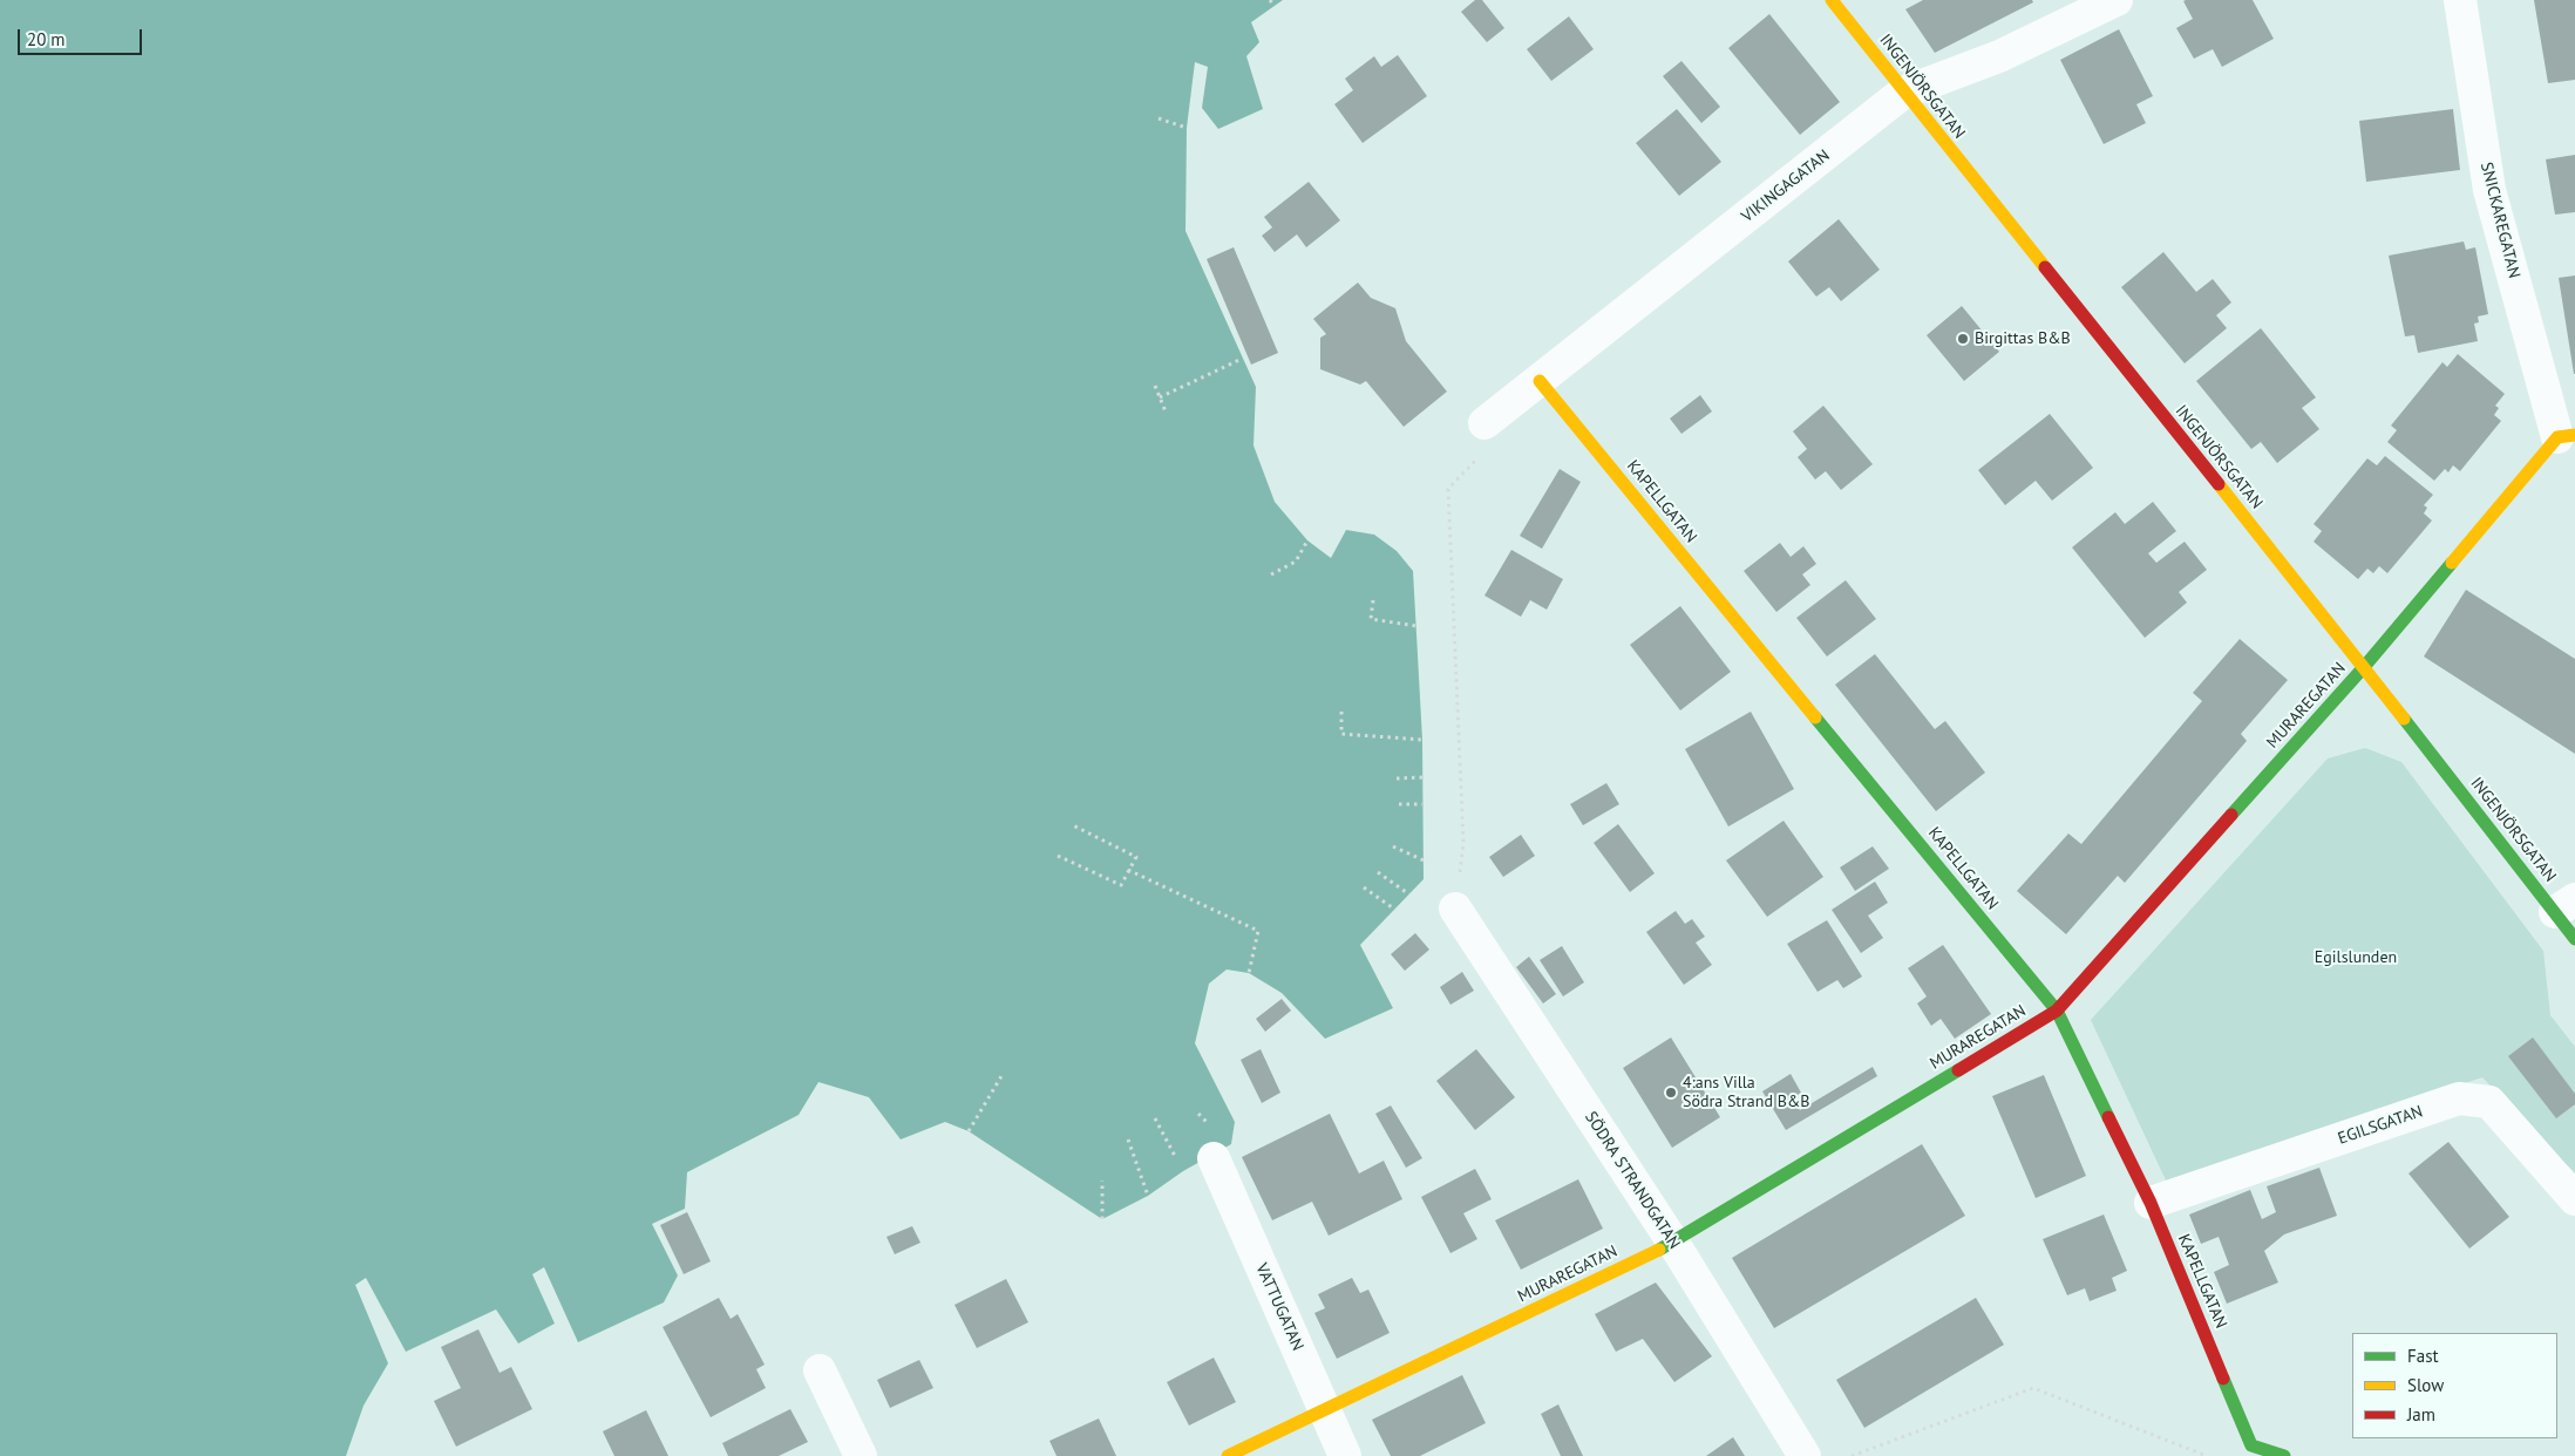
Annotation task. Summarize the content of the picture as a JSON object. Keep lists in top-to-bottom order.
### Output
{
  "streets": {
    "street": [
      "INGENJÖRSGATAN",
      "VIKINGAGATAN",
      "SNICKAREGATAN",
      "KAPELLGATAN",
      "MURAREGATAN",
      "EGILSGATAN",
      "SÖDRA STRANDGATAN",
      "VATTUGATAN"
    ]
  },
  "crossings": [
    ["INGENJÖRSGATAN", "VIKINGAGATAN"],
    ["INGENJÖRSGATAN", "MURAREGATAN"],
    ["VIKINGAGATAN", "KAPELLGATAN"],
    ["SNICKAREGATAN", "MURAREGATAN"],
    ["KAPELLGATAN", "MURAREGATAN"],
    ["KAPELLGATAN", "EGILSGATAN"],
    ["MURAREGATAN", "SÖDRA STRANDGATAN"],
    ["MURAREGATAN", "VATTUGATAN"]
  ],
  "parks": ["Egilslunden"],
  "places": ["Birgittas B&B", "4:ans Villa Södra Strand B&B"],
  "legend": ["Fast", "Slow", "Jam"],
  "scale_bar": "20 m"
}
